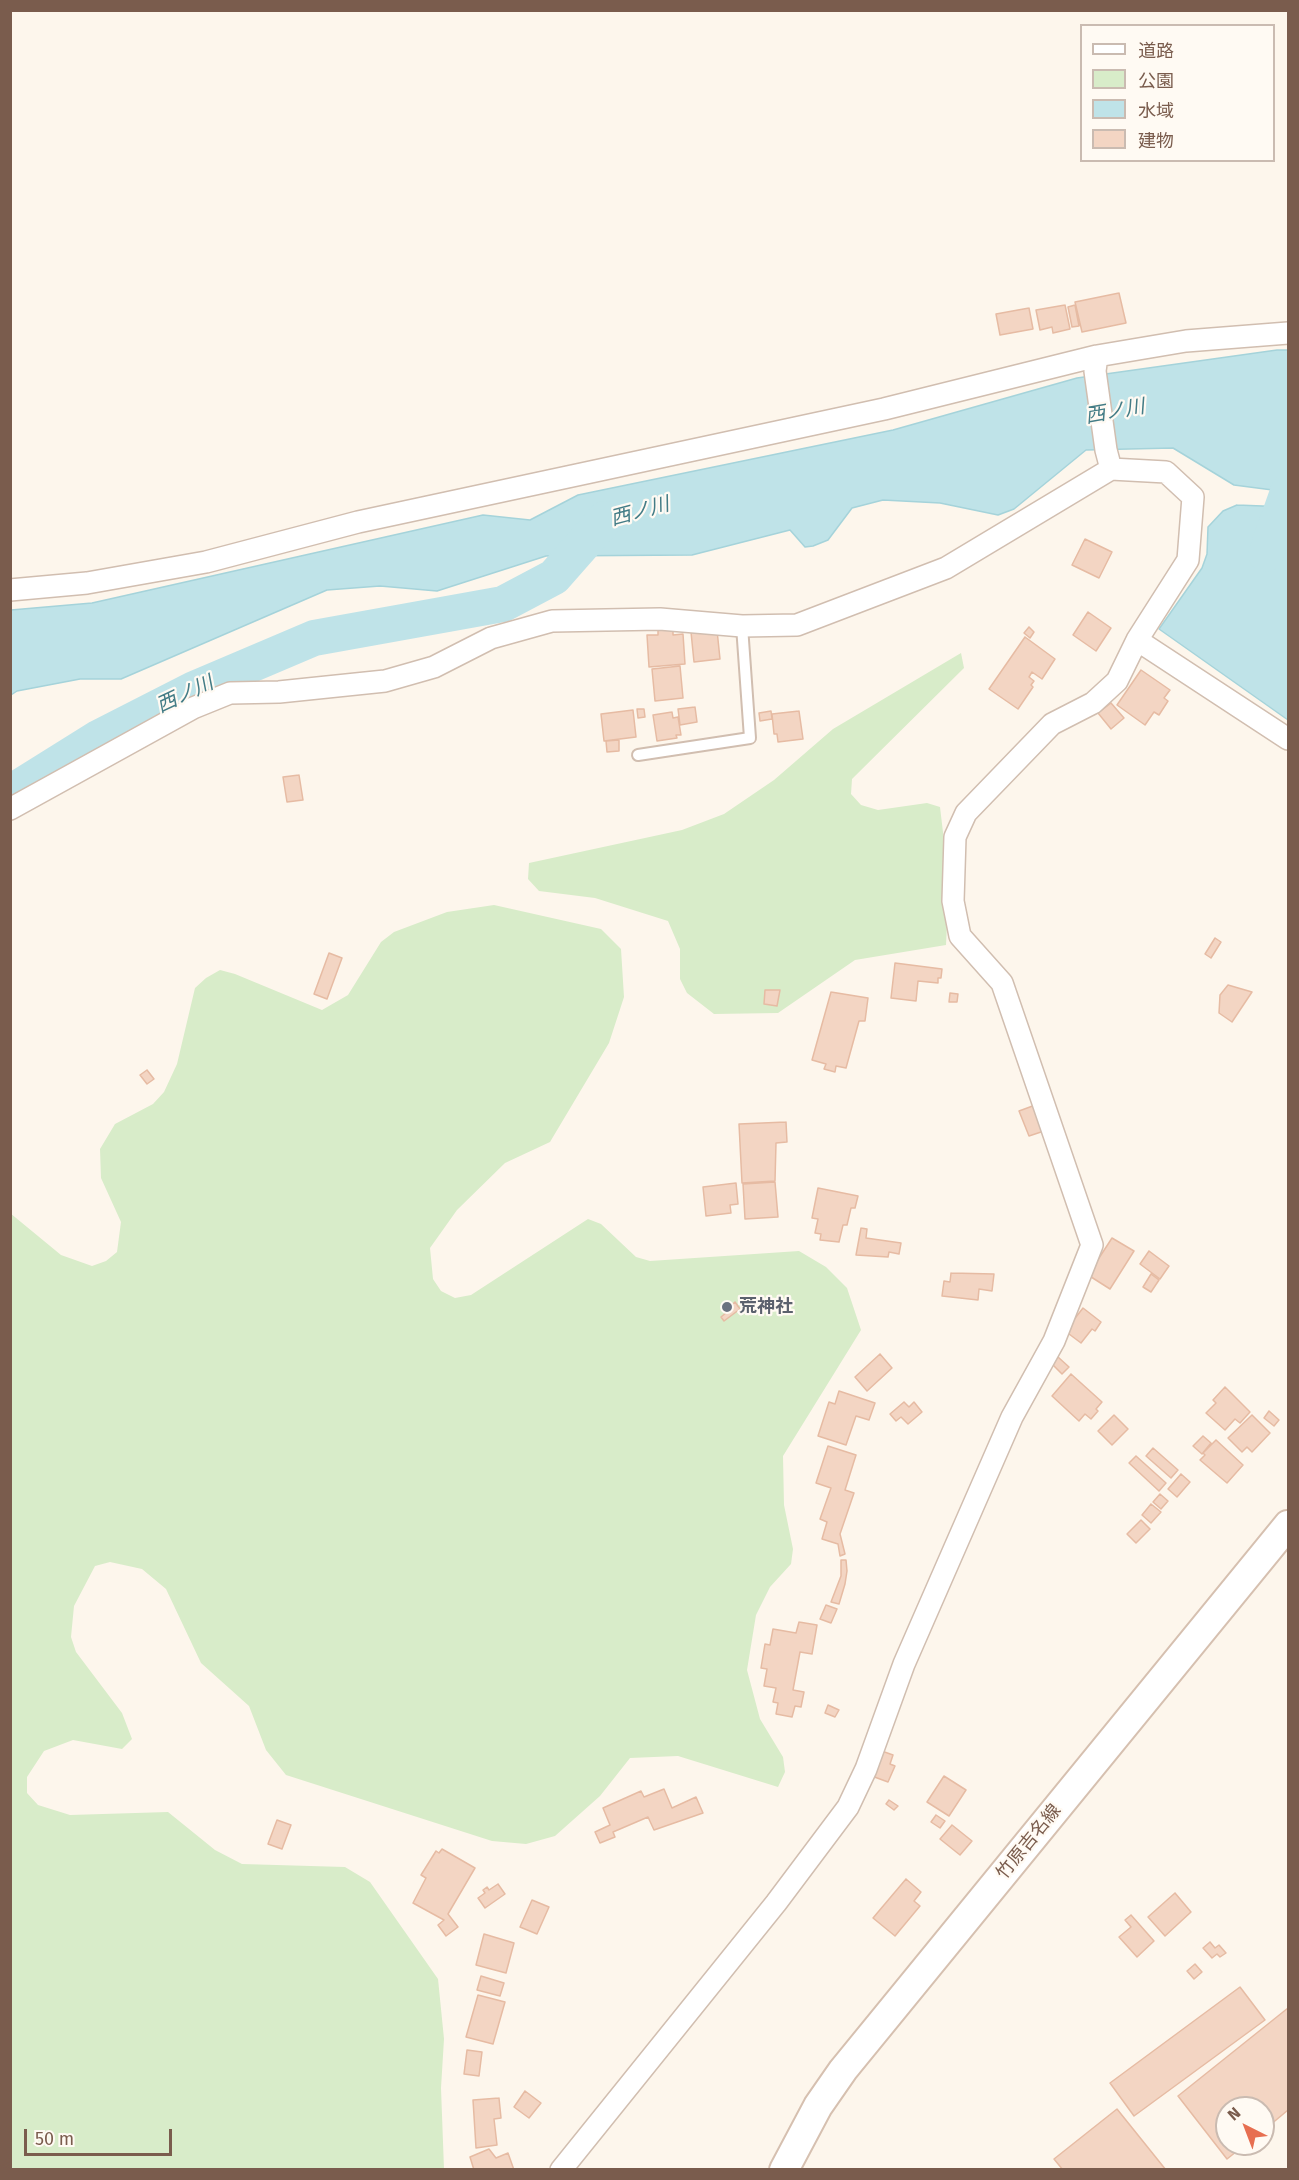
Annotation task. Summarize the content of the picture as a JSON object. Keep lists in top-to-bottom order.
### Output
{
  "streets": {
    "main road": ["竹原吉名線"]
  },
  "water": ["西ノ川"],
  "places": ["荒神社"],
  "legend": [
    "道路",
    "公園",
    "水域",
    "建物"
  ],
  "scale_bar": "50 m",
  "north": "top left"
}
